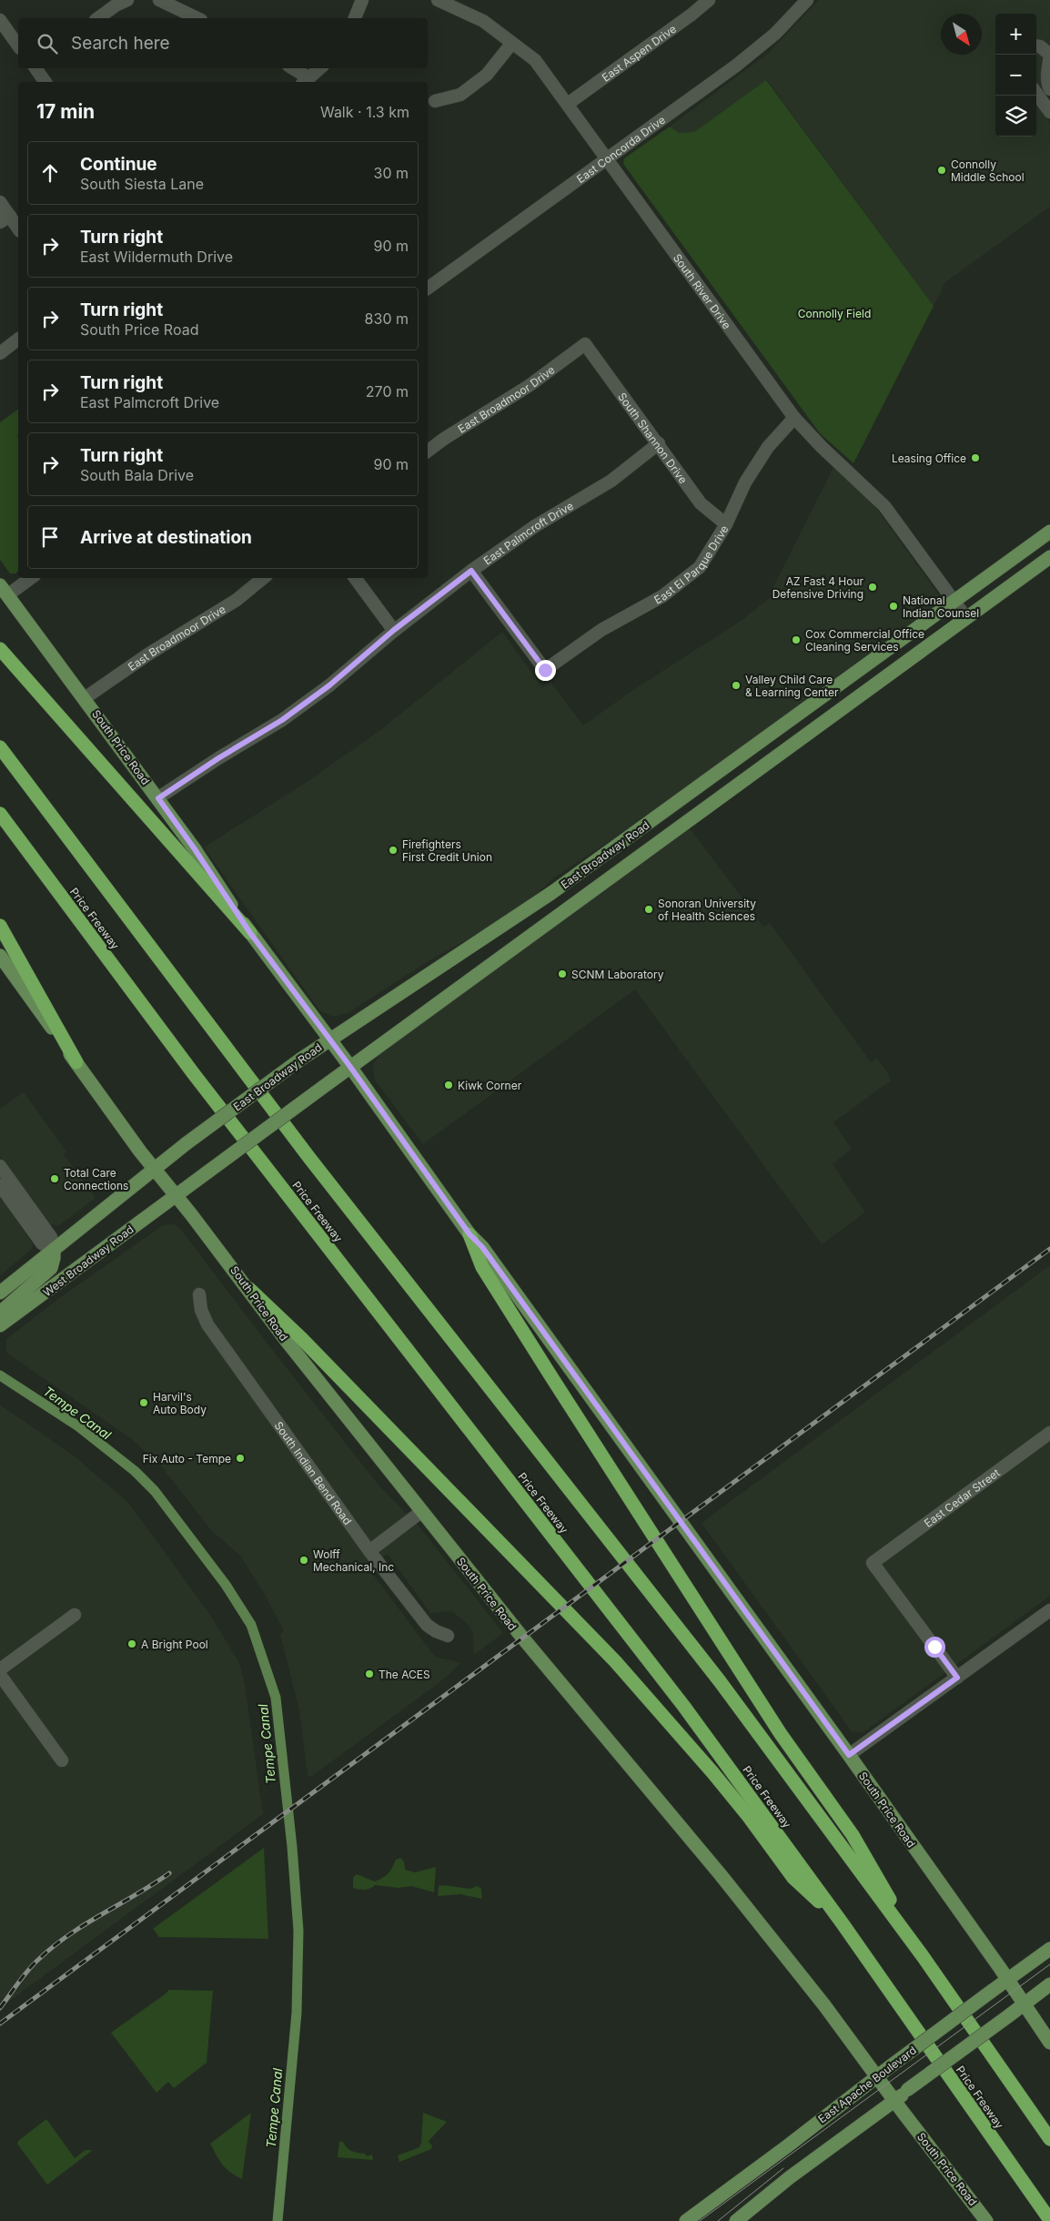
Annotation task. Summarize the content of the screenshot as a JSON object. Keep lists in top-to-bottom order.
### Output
{
  "streets": {
    "highway": ["Price Freeway"],
    "main road": [
      "South Price Road",
      "East Broadway Road",
      "West Broadway Road",
      "East Apache Boulevard"
    ],
    "street": [
      "East Aspen Drive",
      "East Concorda Drive",
      "South River Drive",
      "East Broadmoor Drive",
      "South Shannon Drive",
      "East Palmcroft Drive",
      "East El Parque Drive",
      "South Indian Bend Road",
      "East Cedar Street"
    ]
  },
  "crossings": [
    ["East Aspen Drive", "South River Drive"],
    ["East Concorda Drive", "South River Drive"],
    ["South River Drive", "East El Parque Drive"],
    ["South River Drive", "East Broadway Road"],
    ["East Broadmoor Drive", "South Shannon Drive"],
    ["East Broadmoor Drive", "South Price Road"],
    ["South Shannon Drive", "East Palmcroft Drive"],
    ["South Shannon Drive", "East El Parque Drive"],
    ["East Palmcroft Drive", "East El Parque Drive"],
    ["East Palmcroft Drive", "South Price Road"],
    ["South Price Road", "East Broadway Road"],
    ["South Price Road", "West Broadway Road"],
    ["South Price Road", "East Apache Boulevard"],
    ["East Broadway Road", "West Broadway Road"]
  ],
  "water": ["Tempe Canal"],
  "parks": ["Connolly Field"],
  "places": [
    "Connolly Middle School",
    "Leasing Office",
    "AZ Fast 4 Hour Defensive Driving",
    "National Indian Counsel",
    "Cox Commercial Office Cleaning Services",
    "Valley Child Care & Learning Center",
    "Firefighters First Credit Union",
    "Sonoran University of Health Sciences",
    "SCNM Laboratory",
    "Kiwk Corner",
    "Total Care Connections",
    "Harvil's Auto Body",
    "Fix Auto - Tempe",
    "Wolff Mechanical, Inc",
    "A Bright Pool",
    "The ACES"
  ],
  "north": "bottom right",
  "page": {
    "map_buttons": ["+", "−"],
    "search": "Search here",
    "heading": ["17 min", "Walk · 1.3 km"],
    "list": [
      ["Continue", "South Siesta Lane", "30 m"],
      ["Turn right", "East Wildermuth Drive", "90 m"],
      ["Turn right", "South Price Road", "830 m"],
      ["Turn right", "East Palmcroft Drive", "270 m"],
      ["Turn right", "South Bala Drive", "90 m"],
      "Arrive at destination"
    ]
  }
}
